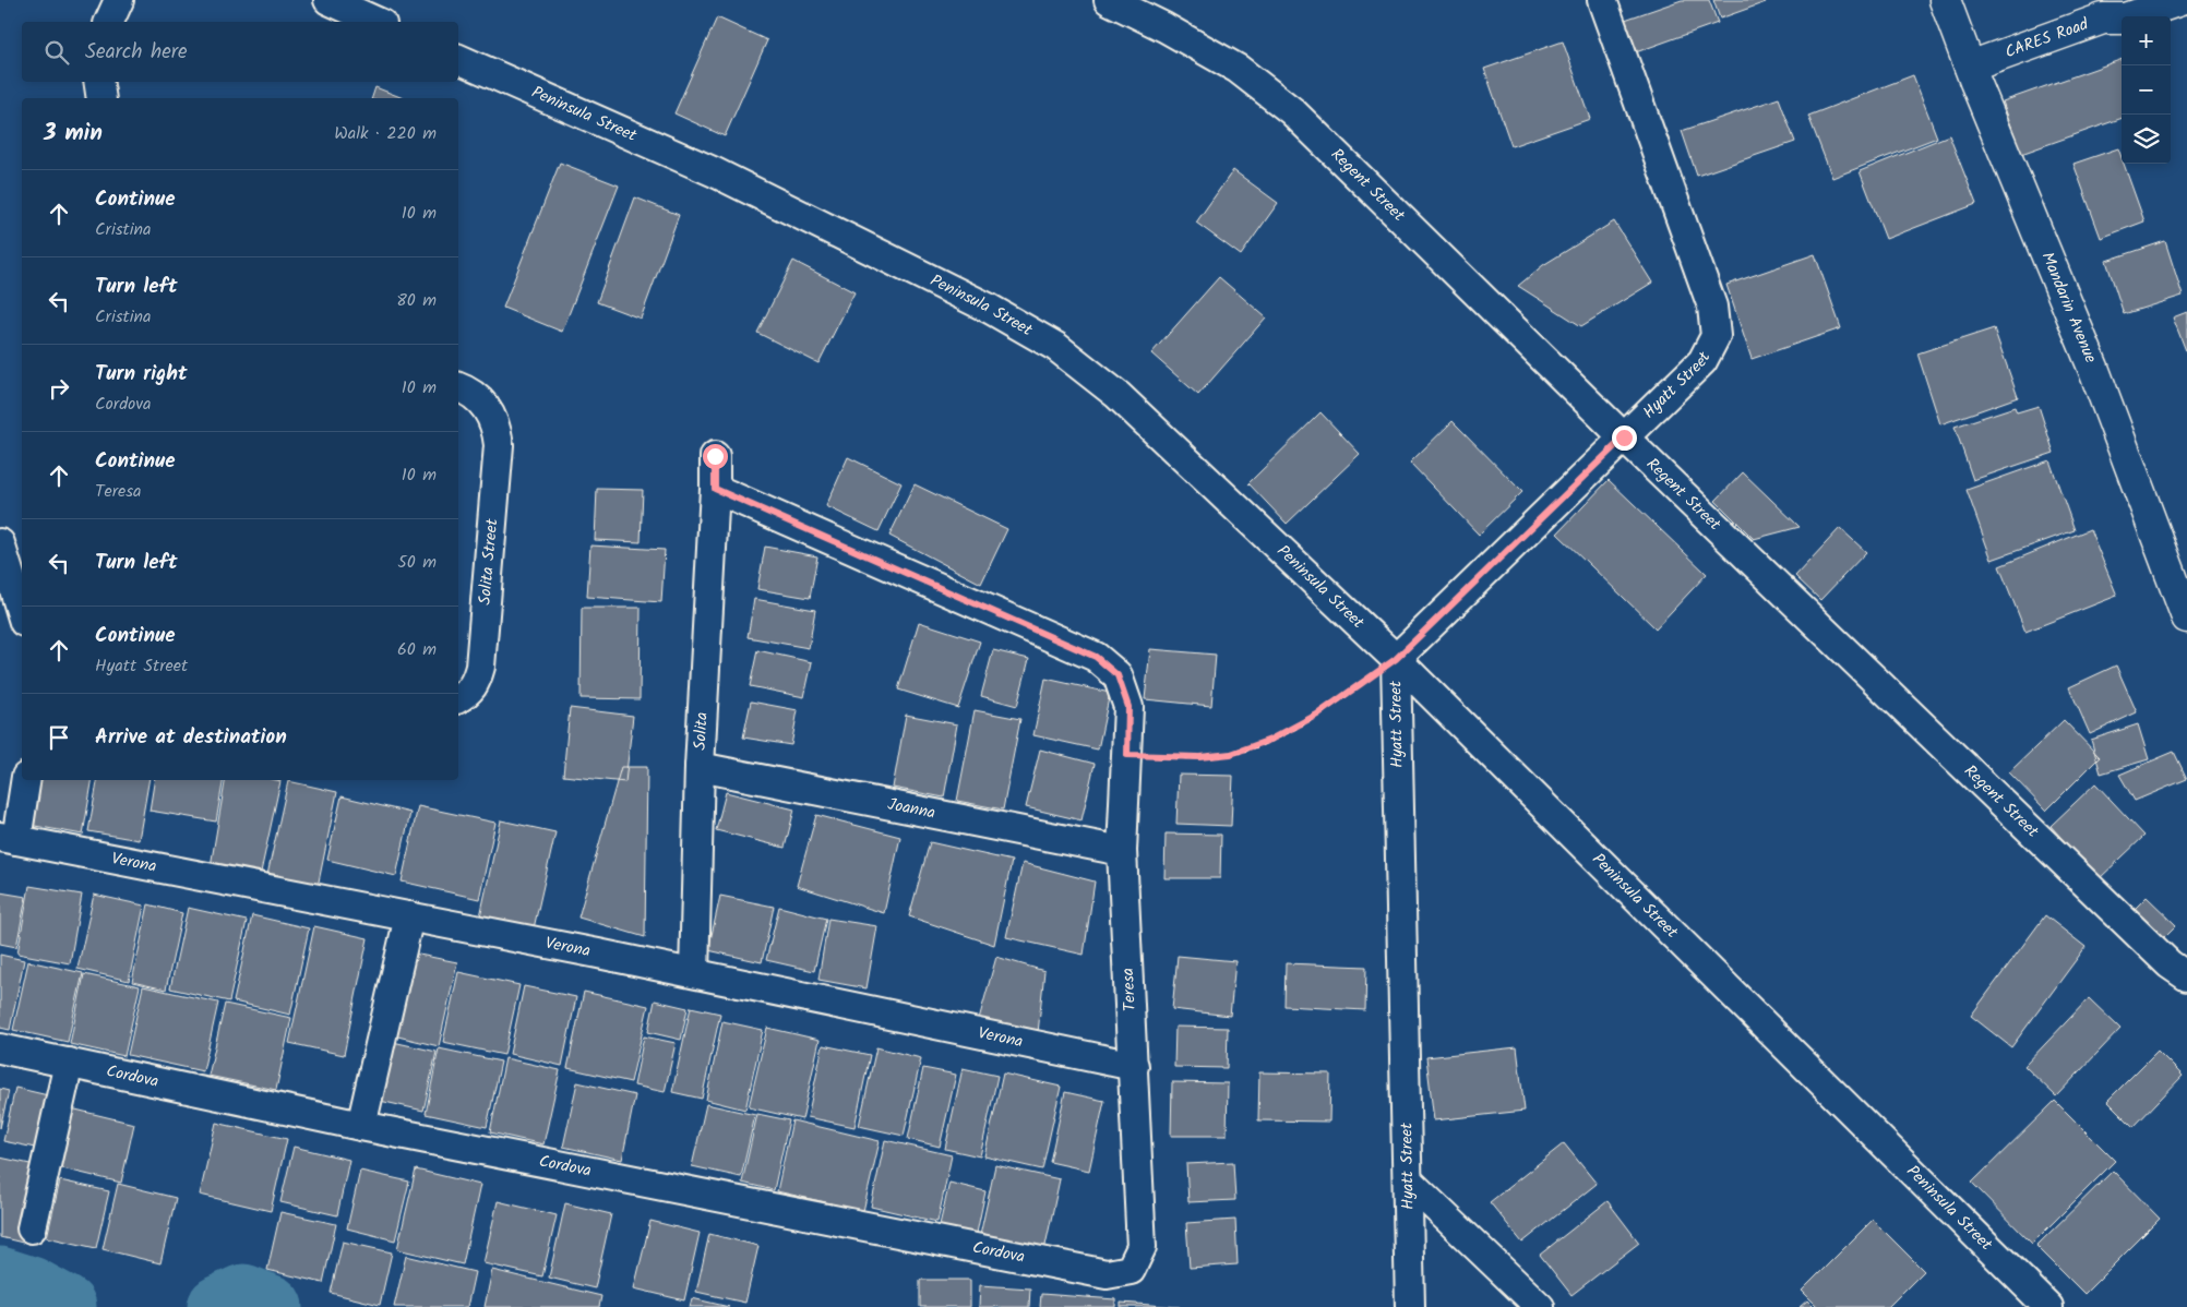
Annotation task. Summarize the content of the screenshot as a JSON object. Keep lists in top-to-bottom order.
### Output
{
  "streets": {
    "street": [
      "CARES Road",
      "Peninsula Street",
      "Regent Street",
      "Mandarin Avenue",
      "Hyatt Street",
      "Solita Street",
      "Solita",
      "Joanna",
      "Verona",
      "Teresa",
      "Cordova"
    ]
  },
  "crossings": [
    ["CARES Road", "Mandarin Avenue"],
    ["Peninsula Street", "Hyatt Street"],
    ["Regent Street", "Hyatt Street"],
    ["Solita", "Joanna"],
    ["Solita", "Verona"],
    ["Solita", "Teresa"],
    ["Joanna", "Teresa"],
    ["Verona", "Teresa"],
    ["Teresa", "Cordova"]
  ],
  "page": {
    "map_buttons": ["+", "−"],
    "search": "Search here",
    "heading": ["3 min", "Walk · 220 m"],
    "list": [
      ["Continue", "Cristina", "10 m"],
      ["Turn left", "Cristina", "80 m"],
      ["Turn right", "Cordova", "10 m"],
      ["Continue", "Teresa", "10 m"],
      ["Turn left", "50 m"],
      ["Continue", "Hyatt Street", "60 m"],
      "Arrive at destination"
    ]
  }
}
